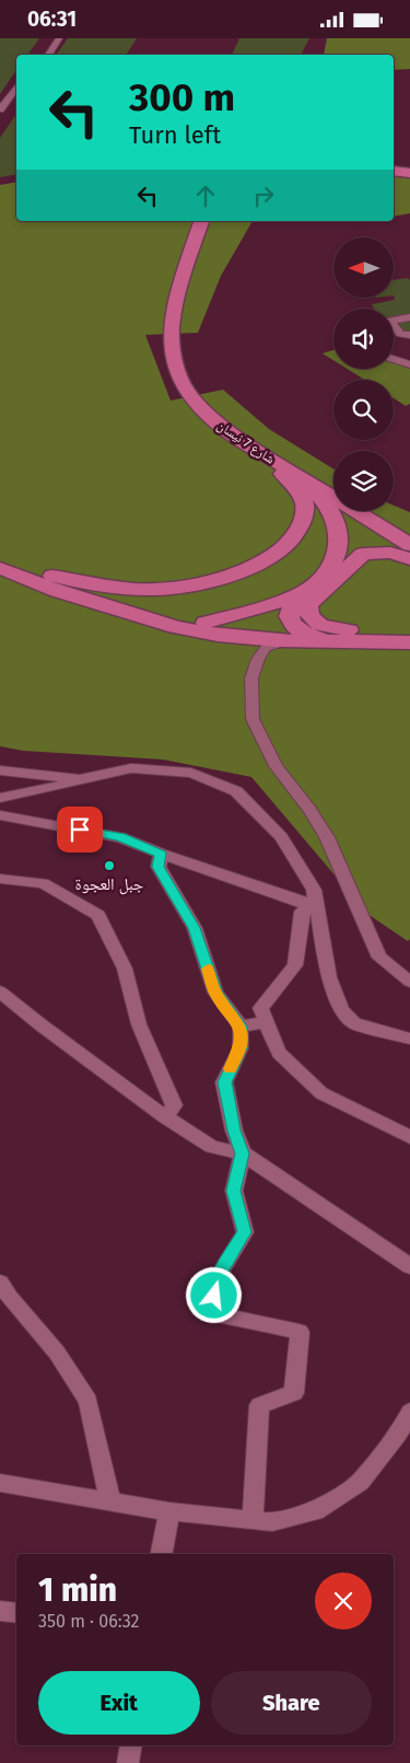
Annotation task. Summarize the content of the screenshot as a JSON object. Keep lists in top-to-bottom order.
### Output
{
  "streets": {
    "main road": ["شارع 7 نيسان"]
  },
  "places": ["جبل العجوة"],
  "north": "left",
  "page": {
    "status": "06:31",
    "turn": ["300 m", "Turn left"],
    "heading": ["1 min", "350 m · 06:32"],
    "buttons": ["Exit", "Share"]
  }
}
